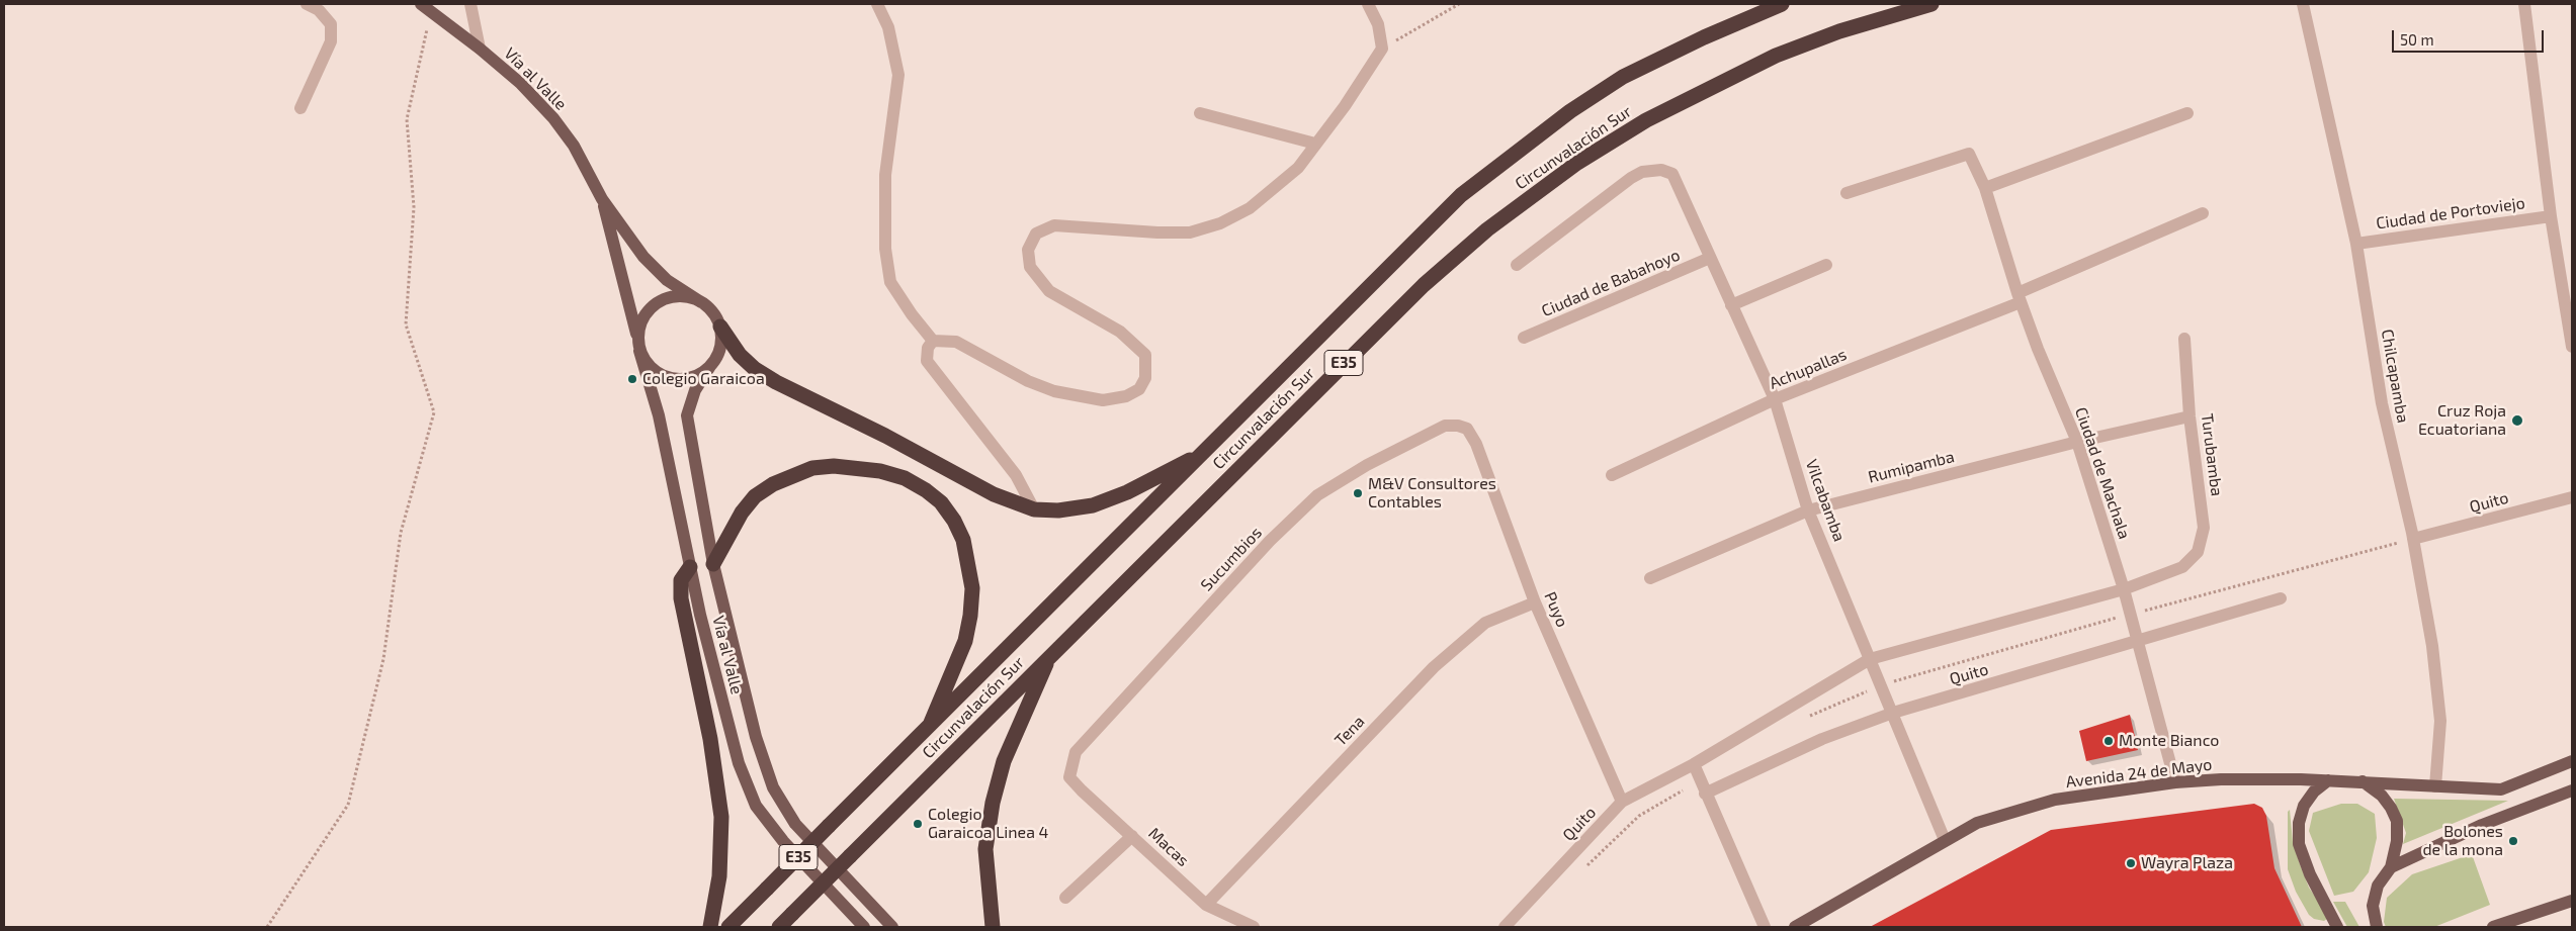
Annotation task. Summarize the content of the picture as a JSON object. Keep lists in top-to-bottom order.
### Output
{
  "streets": {
    "highway": ["Circunvalación Sur", "E35"],
    "main road": ["Vía al Valle", "Avenida 24 de Mayo"],
    "street": [
      "Ciudad de Portoviejo",
      "Ciudad de Babahoyo",
      "Achupallas",
      "Chilcapamba",
      "Turubamba",
      "Rumipamba",
      "Ciudad de Machala",
      "Vilcabamba",
      "Quito",
      "Sucumbios",
      "Puyo",
      "Tena",
      "Macas"
    ]
  },
  "crossings": [
    ["Ciudad de Portoviejo", "Chilcapamba"],
    ["Ciudad de Babahoyo", "Vilcabamba"],
    ["Achupallas", "Ciudad de Machala"],
    ["Achupallas", "Vilcabamba"],
    ["Chilcapamba", "Quito"],
    ["Chilcapamba", "Avenida 24 de Mayo"],
    ["Turubamba", "Rumipamba"],
    ["Turubamba", "Quito"],
    ["Rumipamba", "Ciudad de Machala"],
    ["Rumipamba", "Vilcabamba"],
    ["Ciudad de Machala", "Quito"],
    ["Ciudad de Machala", "Avenida 24 de Mayo"],
    ["Vilcabamba", "Quito"],
    ["Vilcabamba", "Avenida 24 de Mayo"],
    ["Quito", "Puyo"],
    ["Sucumbios", "Puyo"],
    ["Sucumbios", "Macas"],
    ["Puyo", "Tena"],
    ["Tena", "Macas"]
  ],
  "places": [
    "Colegio Garaicoa",
    "Cruz Roja Ecuatoriana",
    "M&V Consultores Contables",
    "Monte Bianco",
    "Colegio Garaicoa Linea 4",
    "Bolones de la mona",
    "Wayra Plaza"
  ],
  "scale_bar": "50 m"
}
